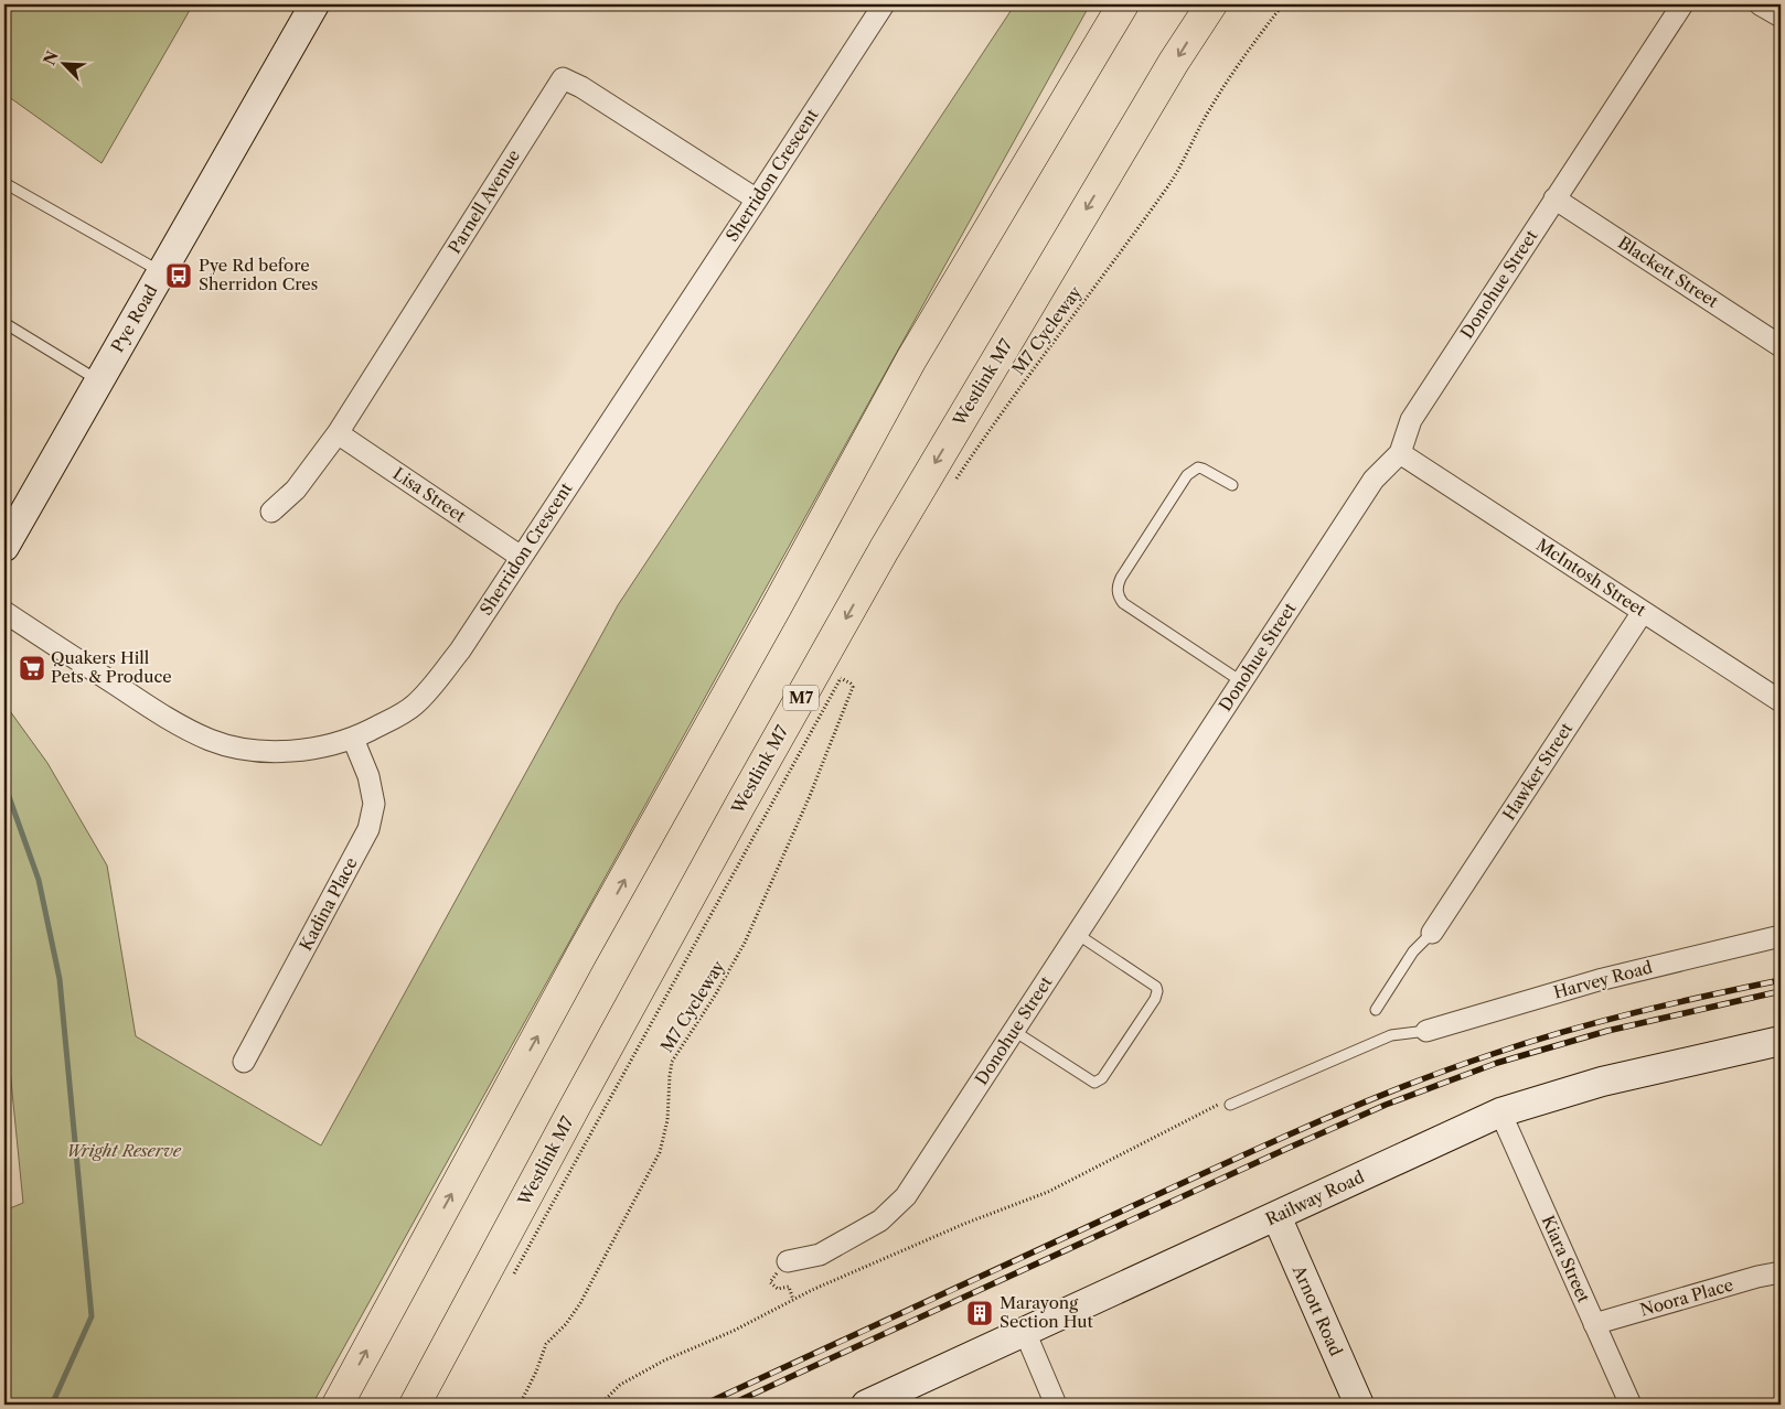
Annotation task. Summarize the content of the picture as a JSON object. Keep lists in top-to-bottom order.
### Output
{
  "streets": {
    "highway": ["Westlink M7", "M7"],
    "street": [
      "Sherridon Crescent",
      "Parnell Avenue",
      "Blackett Street",
      "Donohue Street",
      "Pye Road",
      "Lisa Street",
      "McIntosh Street",
      "Hawker Street",
      "Kadina Place",
      "Harvey Road",
      "Railway Road",
      "Kiara Street",
      "Noora Place",
      "Arnott Road"
    ],
    "path": ["M7 Cycleway"]
  },
  "crossings": [
    ["Sherridon Crescent", "Parnell Avenue"],
    ["Sherridon Crescent", "Lisa Street"],
    ["Sherridon Crescent", "Kadina Place"],
    ["Parnell Avenue", "Lisa Street"],
    ["Blackett Street", "Donohue Street"],
    ["Donohue Street", "McIntosh Street"],
    ["McIntosh Street", "Hawker Street"],
    ["Railway Road", "Kiara Street"],
    ["Railway Road", "Arnott Road"],
    ["Kiara Street", "Noora Place"]
  ],
  "parks": ["Wright Reserve"],
  "places": {
    "bus stop": ["Pye Rd before Sherridon Cres"],
    "supermarket": ["Quakers Hill Pets & Produce"],
    "building": ["Marayong Section Hut"]
  },
  "north": "top left"
}
